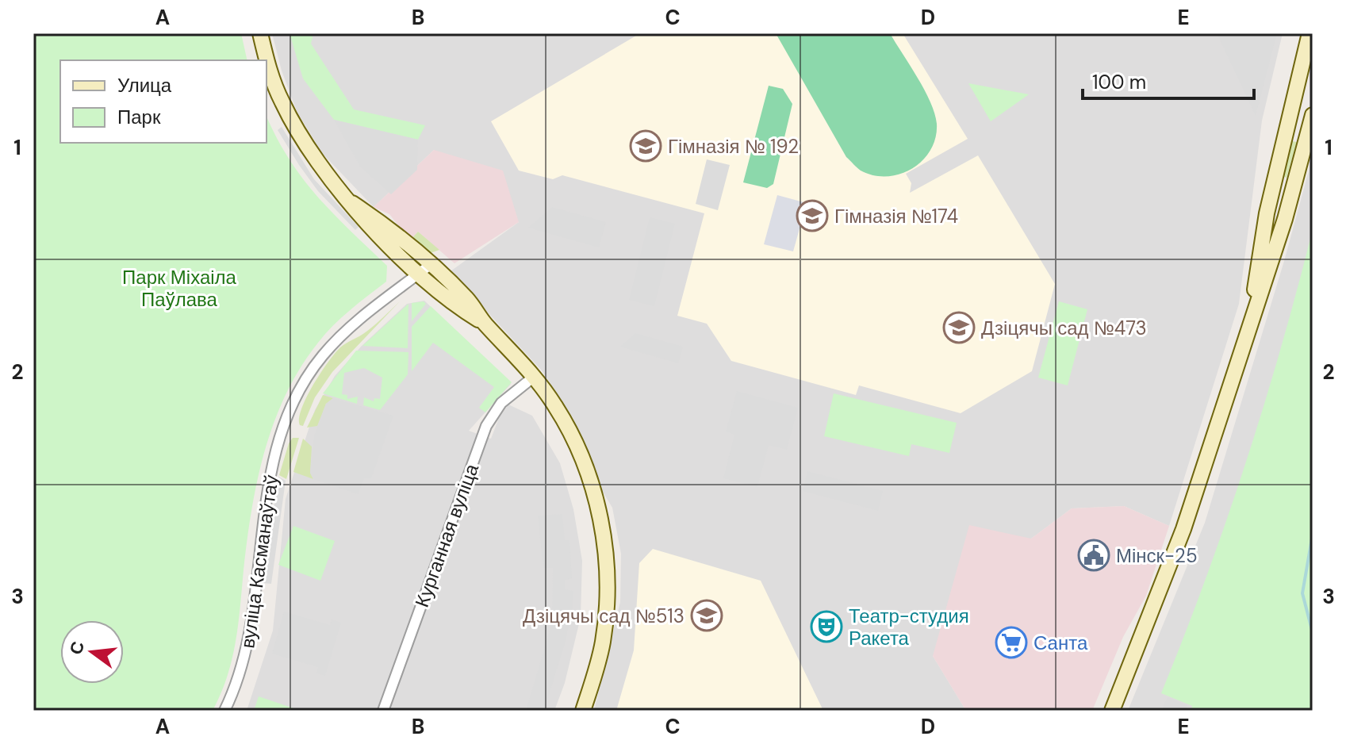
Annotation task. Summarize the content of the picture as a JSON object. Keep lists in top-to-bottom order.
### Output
{
  "streets": {
    "street": ["Курганная вуліца", "вуліца Касманаўтаў"]
  },
  "parks": ["Парк Міхаіла Паўлава"],
  "places": {
    "school or university": [
      "Гімназія № 192",
      "Гімназія №174",
      "Дзіцячы сад №473",
      "Дзіцячы сад №513"
    ],
    "public building": ["Мінск-25"],
    "theatre": ["Театр-студия Ракета"],
    "supermarket": ["Санта"]
  },
  "legend": ["Улица", "Парк"],
  "scale_bar": "100 m",
  "north": "left",
  "grid": {
    "columns": [
      "A",
      "B",
      "C",
      "D",
      "E"
    ],
    "rows": ["1", "2", "3"]
  }
}
